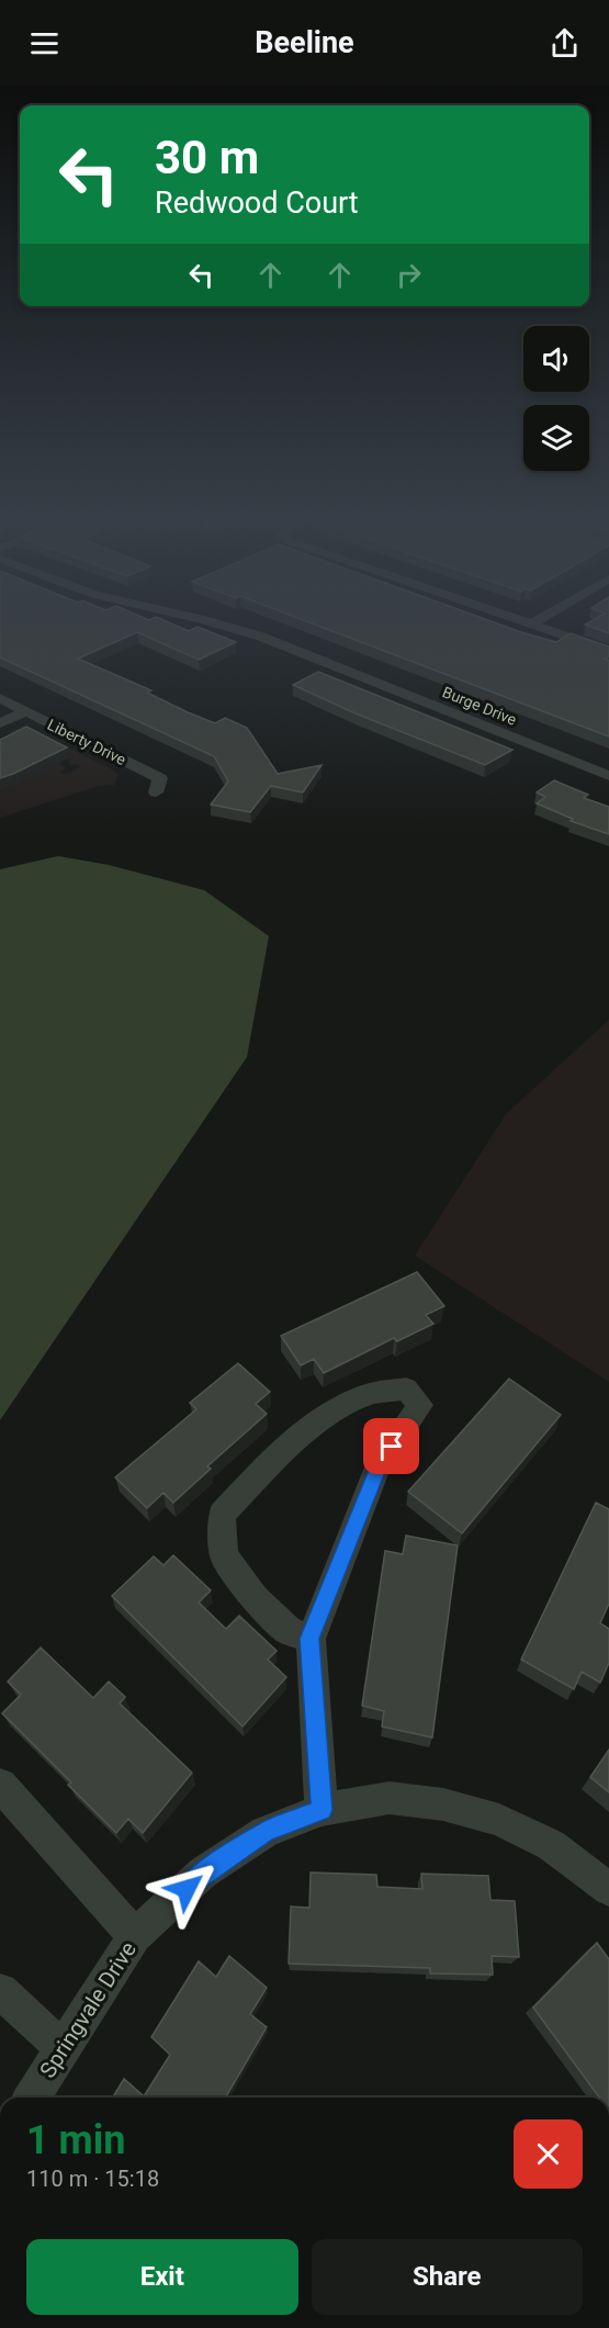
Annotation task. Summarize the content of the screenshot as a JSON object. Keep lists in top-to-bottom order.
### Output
{
  "streets": {
    "street": ["Burge Drive", "Liberty Drive", "Springvale Drive"]
  },
  "page": {
    "header": "Beeline",
    "turn": ["30 m", "Redwood Court"],
    "heading": ["1 min", "110 m · 15:18"],
    "buttons": ["Exit", "Share"]
  }
}
